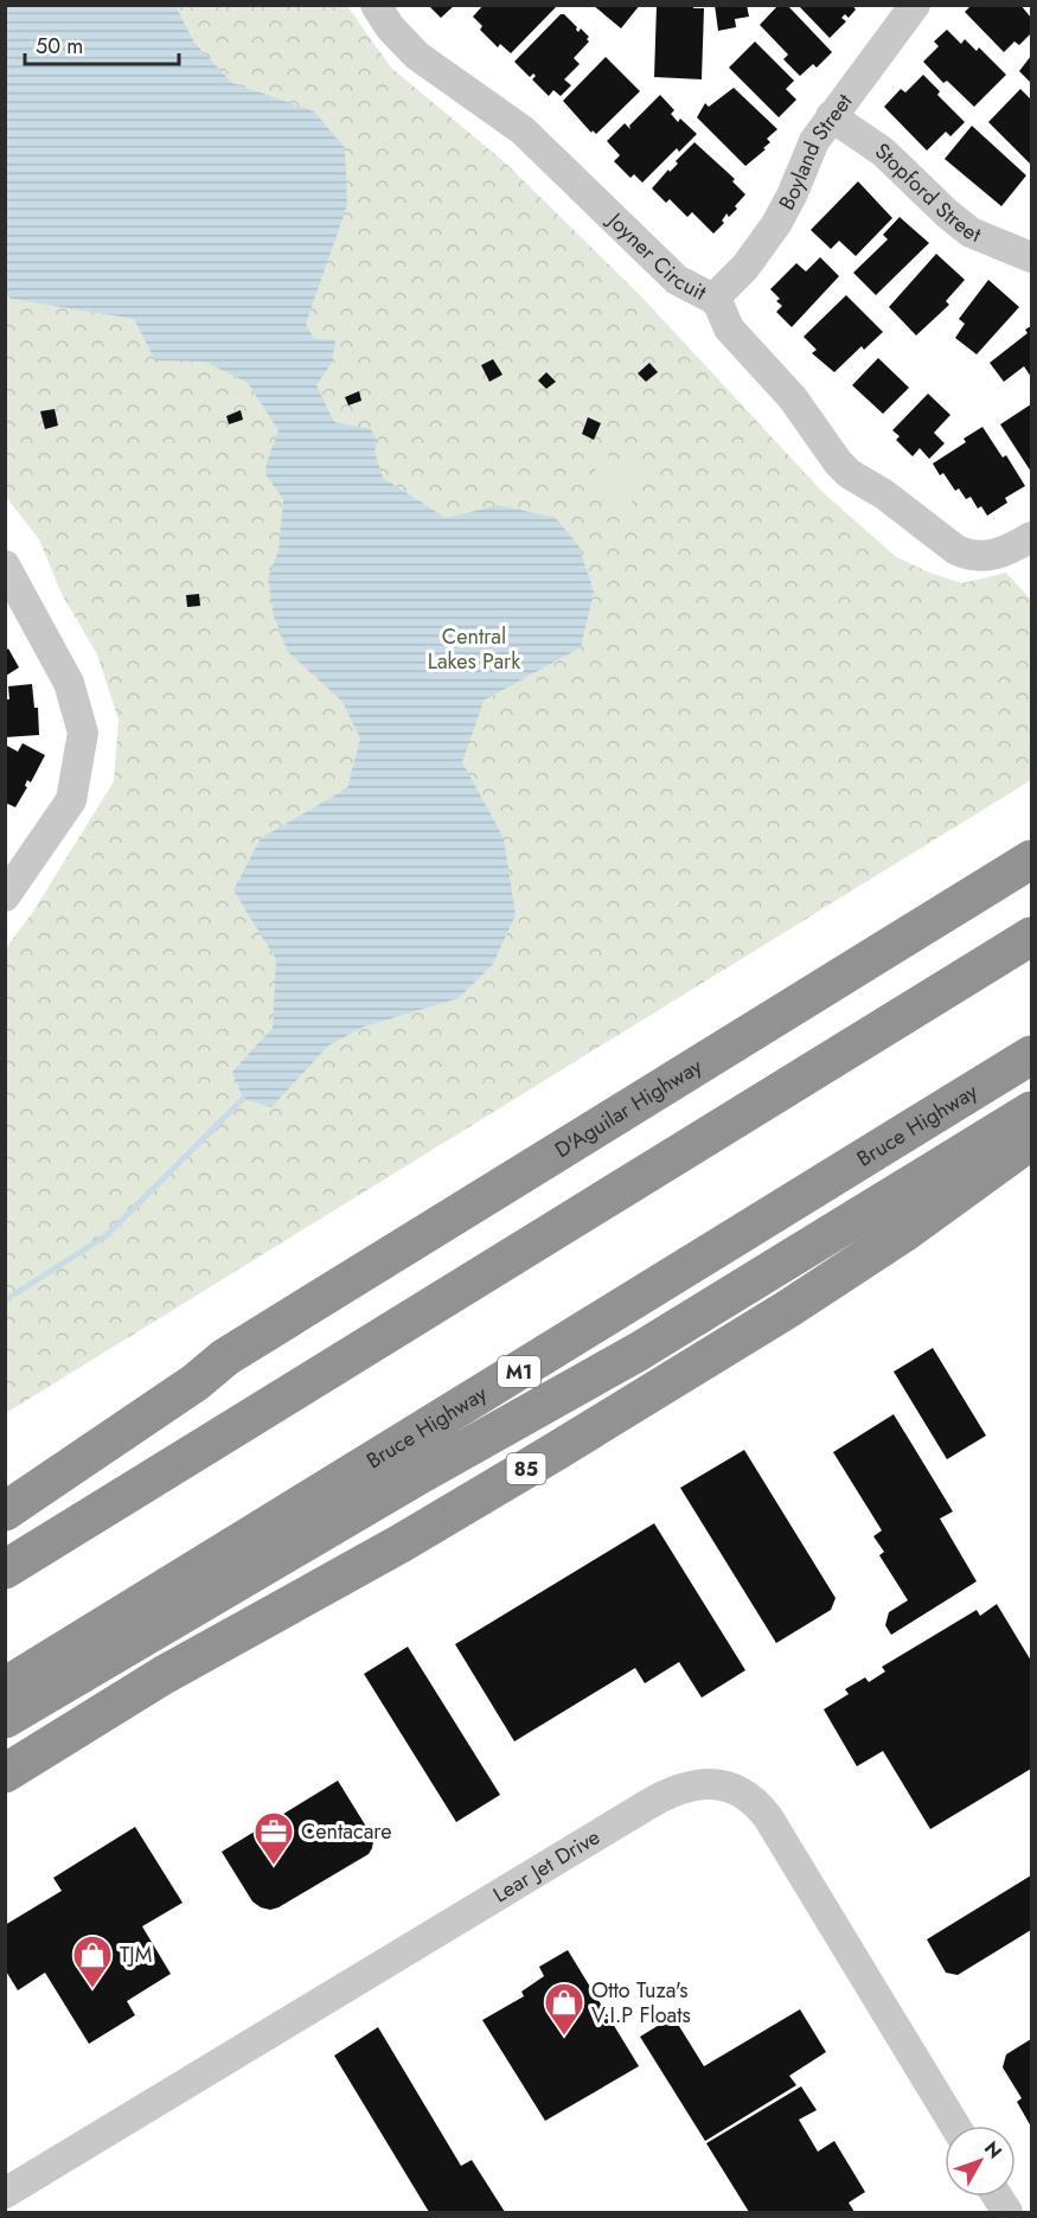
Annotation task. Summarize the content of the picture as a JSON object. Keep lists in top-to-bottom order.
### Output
{
  "streets": {
    "highway": [
      "D'Aguilar Highway",
      "Bruce Highway",
      "M1",
      "85"
    ],
    "street": [
      "Boyland Street",
      "Stopford Street",
      "Joyner Circuit",
      "Lear Jet Drive"
    ]
  },
  "crossings": [
    ["Boyland Street", "Stopford Street"],
    ["Boyland Street", "Joyner Circuit"]
  ],
  "parks": ["Central Lakes Park"],
  "places": {
    "office": ["Centacare"],
    "shop": ["TJM", "Otto Tuza's V.I.P Floats"]
  },
  "scale_bar": "50 m",
  "north": "top right"
}
